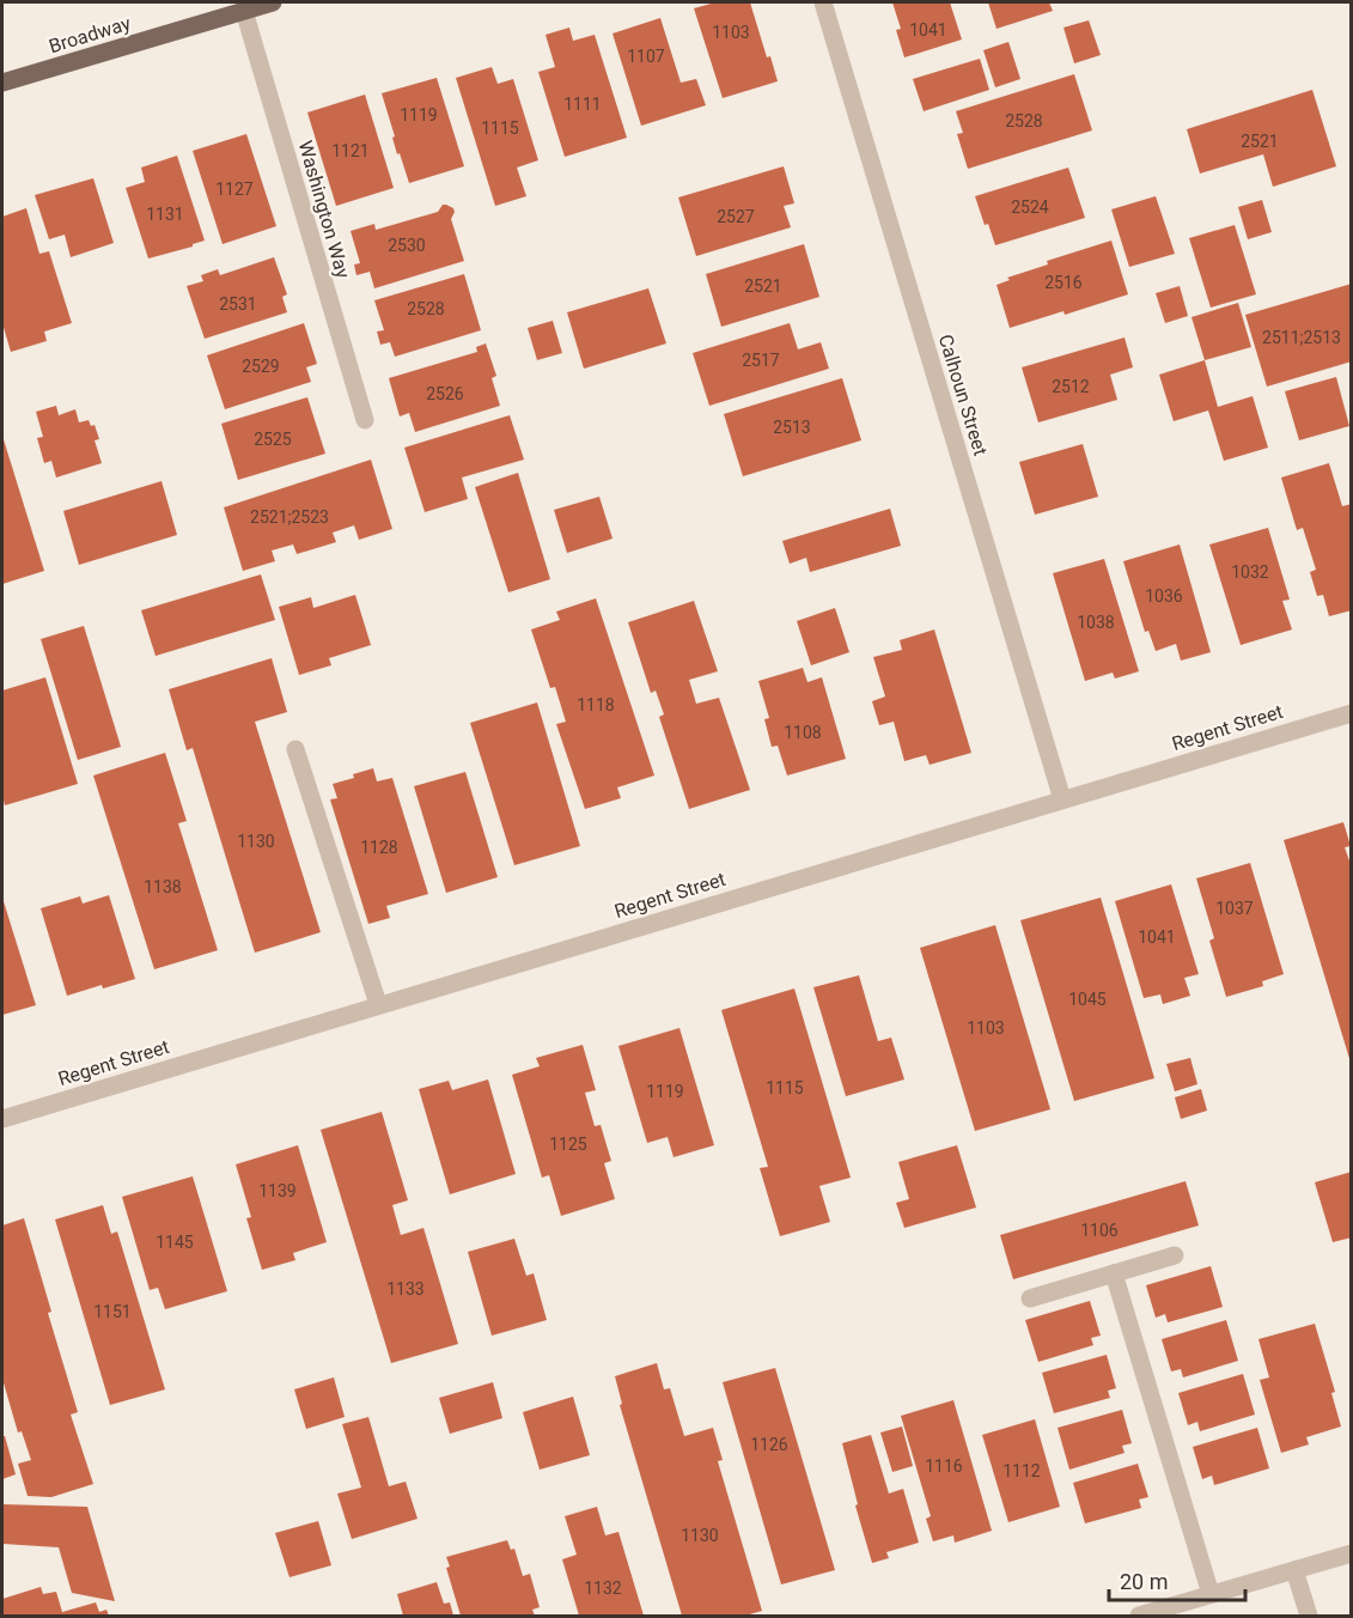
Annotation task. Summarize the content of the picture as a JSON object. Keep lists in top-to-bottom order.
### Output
{
  "streets": {
    "main road": ["Broadway"],
    "street": ["Washington Way", "Calhoun Street", "Regent Street"]
  },
  "crossings": [
    ["Broadway", "Washington Way"],
    ["Calhoun Street", "Regent Street"]
  ],
  "house_numbers": [
    "1041",
    "1103",
    "1107",
    "1111",
    "1119",
    "2528",
    "1115",
    "2521",
    "1121",
    "1127",
    "2524",
    "1131",
    "2527",
    "2530",
    "2516",
    "2521",
    "2531",
    "2528",
    "2511;2513",
    "2517",
    "2529",
    "2512",
    "2526",
    "2513",
    "2525",
    "2521;2523",
    "1032",
    "1036",
    "1038",
    "1118",
    "1108",
    "1130",
    "1128",
    "1138",
    "1037",
    "1041",
    "1045",
    "1103",
    "1115",
    "1119",
    "1125",
    "1139",
    "1106",
    "1145",
    "1133",
    "1151",
    "1126",
    "1116",
    "1112",
    "1130",
    "1132"
  ],
  "scale_bar": "20 m"
}
